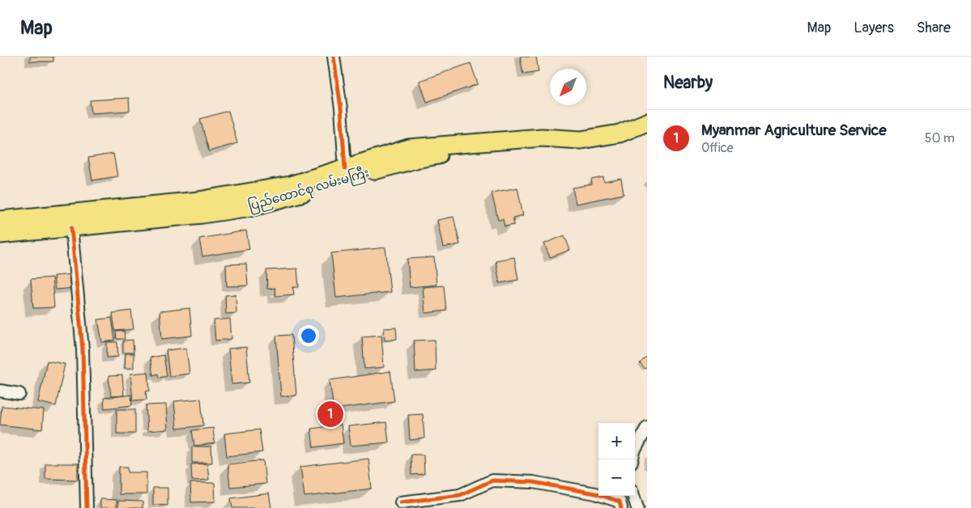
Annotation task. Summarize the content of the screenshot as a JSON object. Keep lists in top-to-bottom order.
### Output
{
  "streets": {
    "main road": ["ပြည်ထောင်စု လမ်းမကြီး"]
  },
  "north": "bottom left",
  "page": {
    "header": "Map",
    "nav": ["Map", "Layers", "Share"],
    "heading": "Nearby",
    "list": [
      {
        "mark": "1",
        "name": "Myanmar Agriculture Service",
        "note": "Office",
        "value": "50 m"
      }
    ],
    "pins": "1",
    "map_buttons": ["+", "−"]
  }
}
